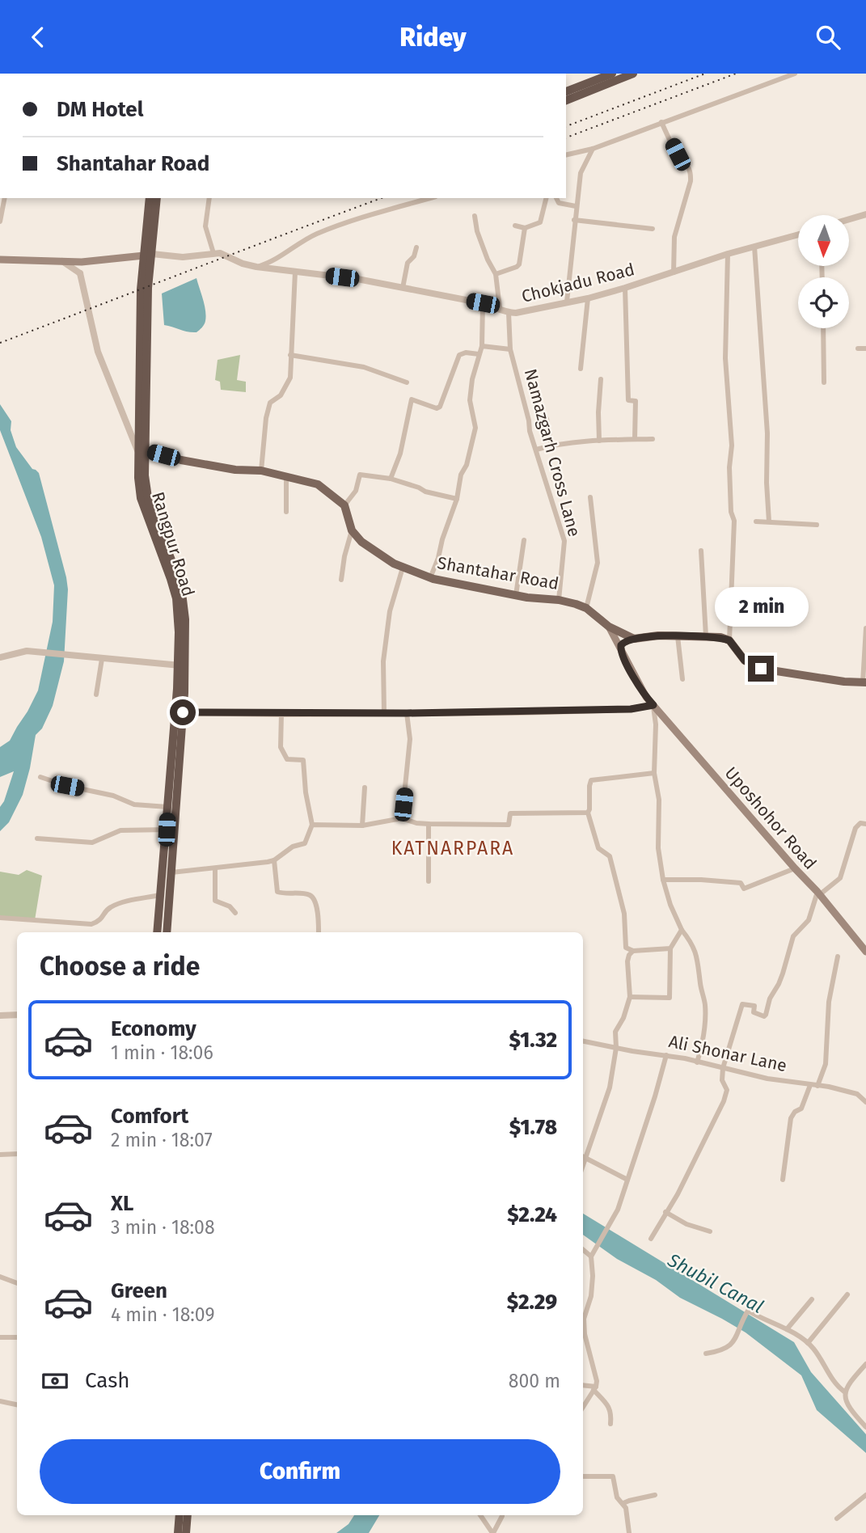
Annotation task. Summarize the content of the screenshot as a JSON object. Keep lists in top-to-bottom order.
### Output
{
  "streets": {
    "highway": ["Rangpur Road"],
    "main road": ["Shantahar Road", "Uposhohor Road"],
    "street": ["Chokjadu Road", "Namazgarh Cross Lane", "Ali Shonar Lane"]
  },
  "crossings": [
    ["Chokjadu Road", "Namazgarh Cross Lane"],
    ["Chokjadu Road", "Rangpur Road"],
    ["Namazgarh Cross Lane", "Shantahar Road"],
    ["Shantahar Road", "Uposhohor Road"]
  ],
  "districts": ["KATNARPARA"],
  "water": ["Shubil Canal"],
  "north": "bottom",
  "page": {
    "header": "Ridey",
    "banner": ["DM Hotel", "Shantahar Road"],
    "bubble": "2 min",
    "heading": "Choose a ride",
    "list": [
      {
        "name": "Economy",
        "note": "1 min · 18:06",
        "value": "$1.32"
      },
      {
        "name": "Comfort",
        "note": "2 min · 18:07",
        "value": "$1.78"
      },
      {
        "name": "XL",
        "note": "3 min · 18:08",
        "value": "$2.24"
      },
      {
        "name": "Green",
        "note": "4 min · 18:09",
        "value": "$2.29"
      }
    ],
    "pay": ["Cash", "800 m"],
    "buttons": "Confirm"
  }
}
